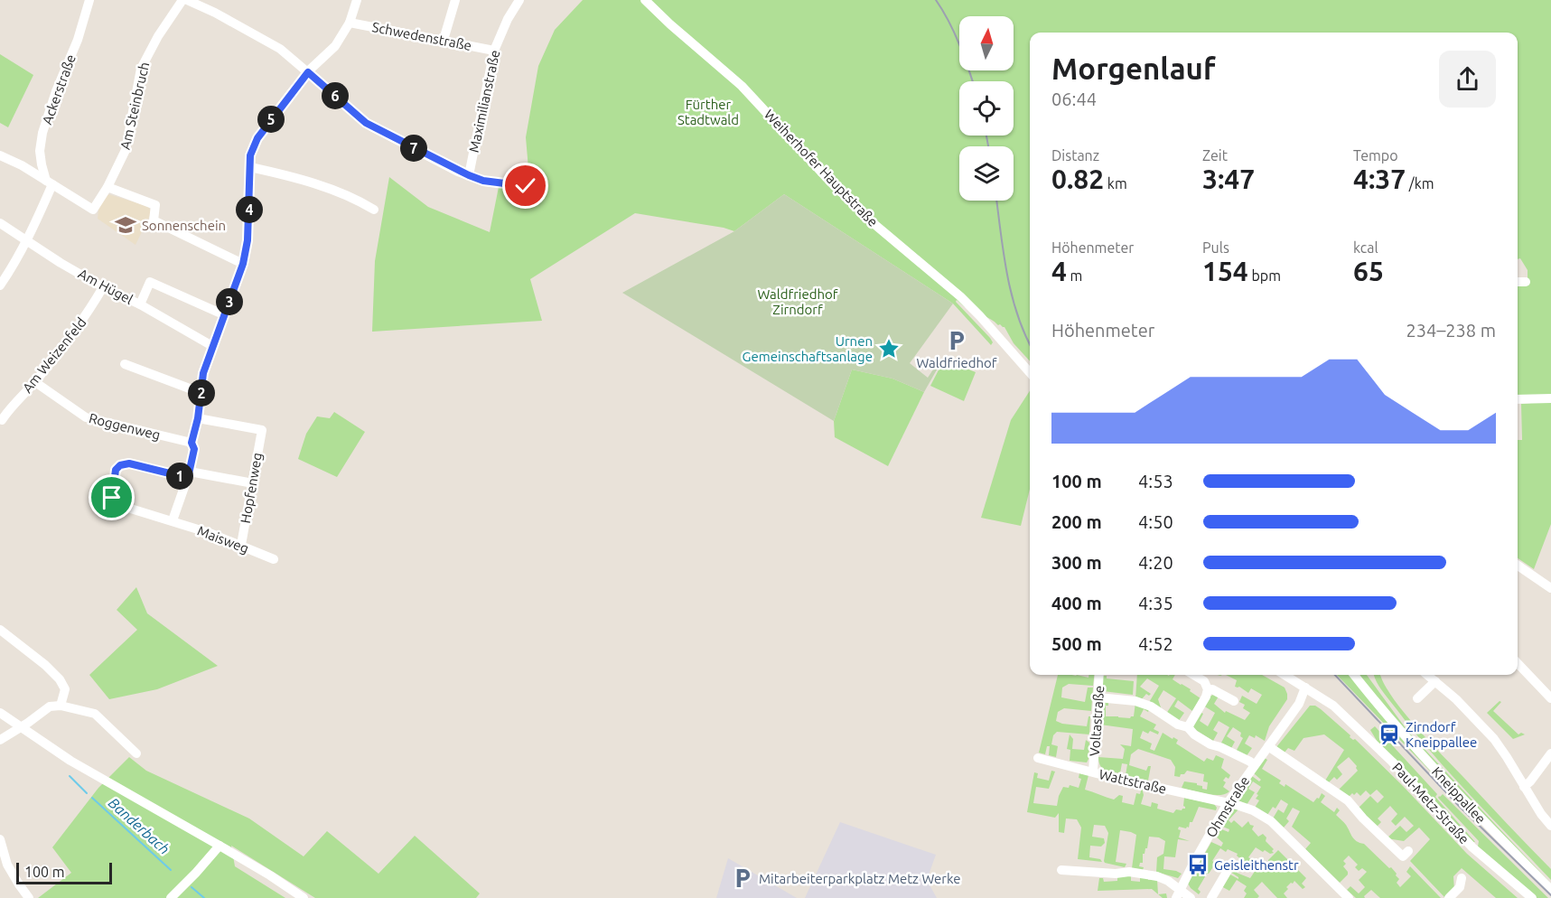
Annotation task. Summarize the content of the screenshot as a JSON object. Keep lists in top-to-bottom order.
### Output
{
  "streets": {
    "street": [
      "Schwedenstraße",
      "Ackerstraße",
      "Maximilianstraße",
      "Am Steinbruch",
      "Weiherhofer Hauptstraße",
      "Am Hügel",
      "Am Weizenfeld",
      "Roggenweg",
      "Hopfenweg",
      "Maisweg",
      "Voltastraße",
      "Wattstraße",
      "Kneippallee",
      "Paul-Metz-Straße",
      "Ohmstraße"
    ]
  },
  "crossings": [
    ["Schwedenstraße", "Maximilianstraße"],
    ["Ackerstraße", "Am Steinbruch"],
    ["Am Hügel", "Am Weizenfeld"],
    ["Am Weizenfeld", "Roggenweg"],
    ["Hopfenweg", "Maisweg"],
    ["Voltastraße", "Wattstraße"],
    ["Wattstraße", "Ohmstraße"],
    ["Paul-Metz-Straße", "Ohmstraße"]
  ],
  "water": ["Banderbach"],
  "parks": ["Fürther Stadtwald", "Waldfriedhof Zirndorf"],
  "places": {
    "school or university": ["Sonnenschein"],
    "parking": ["Waldfriedhof", "Mitarbeiterparkplatz Metz Werke"],
    "place": ["Urnen Gemeinschaftsanlage"],
    "station": ["Zirndorf Kneippallee"],
    "bus stop": ["Geisleithenstr"]
  },
  "scale_bar": "100 m",
  "north": "top",
  "page": {
    "heading": ["Morgenlauf", "06:44"],
    "pins": [
      "6",
      "5",
      "7",
      "4",
      "3",
      "2",
      "1"
    ],
    "stats": [
      ["Distanz", "0.82 km"],
      ["Zeit", "3:47"],
      ["Tempo", "4:37 /km"],
      ["Höhenmeter", "4 m"],
      ["Puls", "154 bpm"],
      ["kcal", "65"]
    ],
    "chart": ["Höhenmeter", "234–238 m"],
    "list": [
      {
        "name": "100 m",
        "note": "4:53"
      },
      {
        "name": "200 m",
        "note": "4:50"
      },
      {
        "name": "300 m",
        "note": "4:20"
      },
      {
        "name": "400 m",
        "note": "4:35"
      },
      {
        "name": "500 m",
        "note": "4:52"
      }
    ],
    "scale": "100 m"
  }
}
